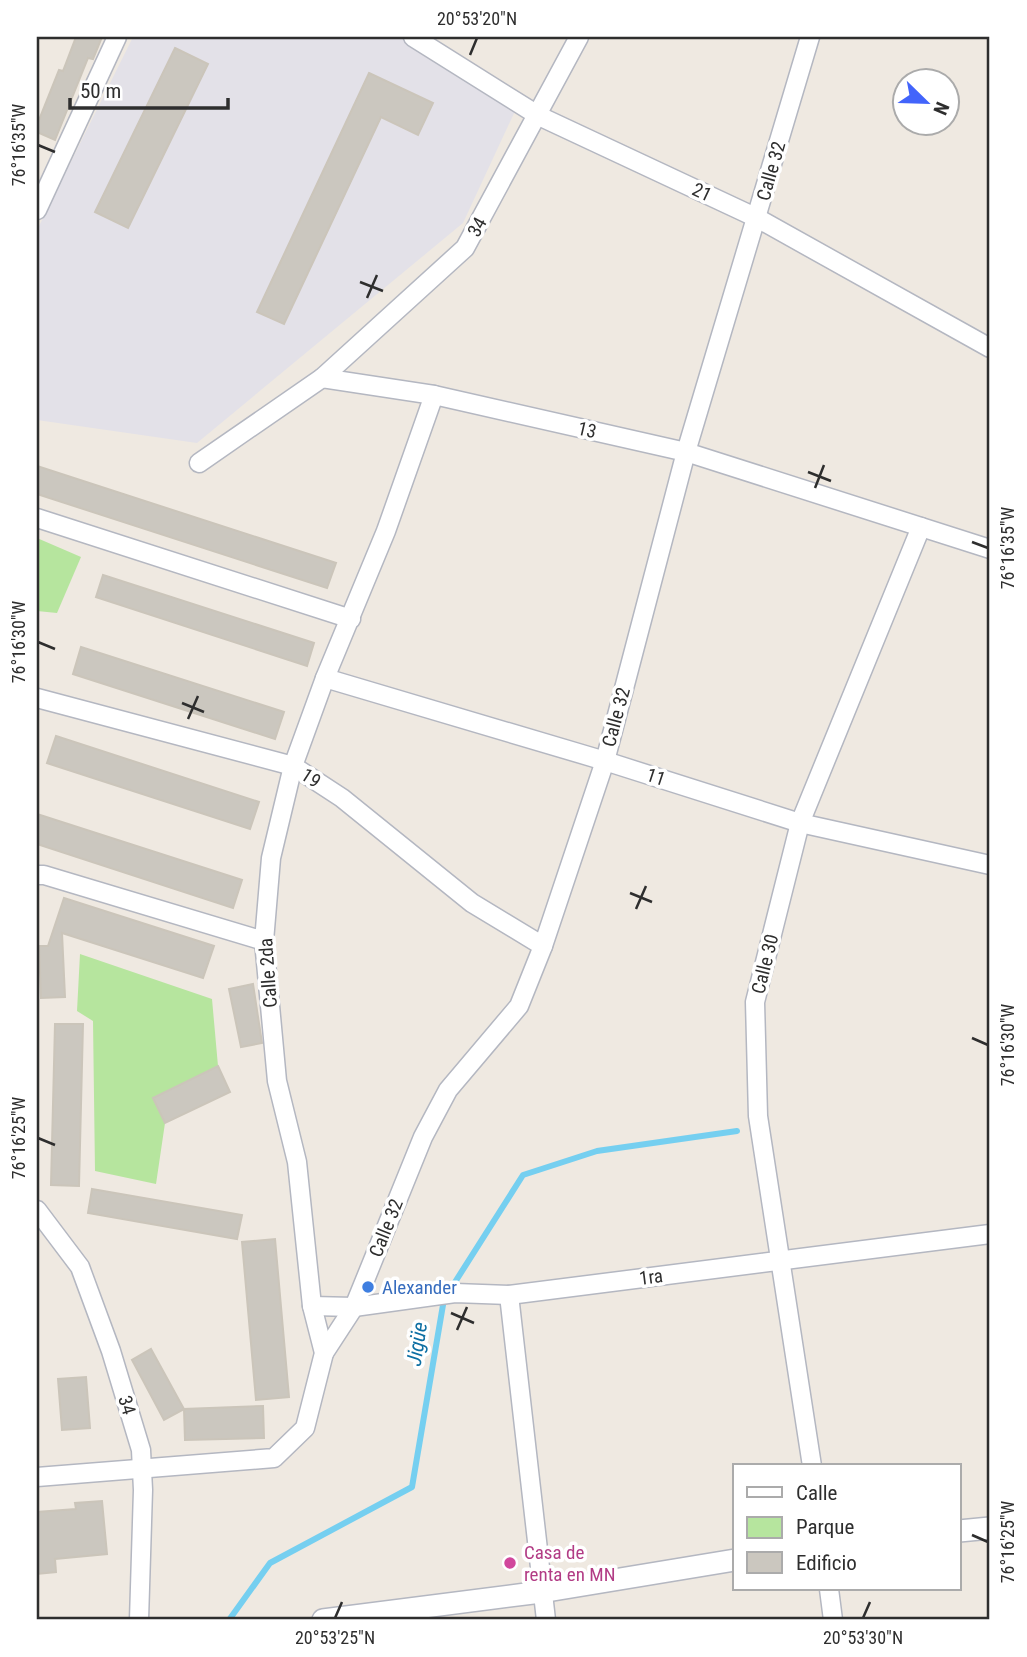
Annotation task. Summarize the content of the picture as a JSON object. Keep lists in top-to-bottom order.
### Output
{
  "streets": {
    "street": [
      "Calle 32",
      "21",
      "34",
      "13",
      "11",
      "19",
      "Calle 30",
      "Calle 2da",
      "1ra"
    ]
  },
  "crossings": [
    ["Calle 32", "21"],
    ["Calle 32", "13"],
    ["Calle 32", "11"],
    ["Calle 32", "19"],
    ["Calle 32", "Calle 2da"],
    ["Calle 32", "1ra"],
    ["21", "34"],
    ["34", "13"],
    ["34", "Calle 2da"],
    ["13", "Calle 30"],
    ["13", "Calle 2da"],
    ["11", "Calle 30"],
    ["11", "Calle 2da"],
    ["19", "Calle 2da"],
    ["Calle 30", "1ra"],
    ["Calle 2da", "1ra"]
  ],
  "water": ["Jigüe"],
  "places": ["Alexander", "Casa de renta en MN"],
  "legend": ["Calle", "Parque", "Edificio"],
  "scale_bar": "50 m",
  "north": "bottom right",
  "coordinates": [
    "20°53'20\"N",
    "76°16'35\"W",
    "76°16'30\"W",
    "76°16'25\"W",
    "20°53'25\"N",
    "20°53'30\"N"
  ]
}
